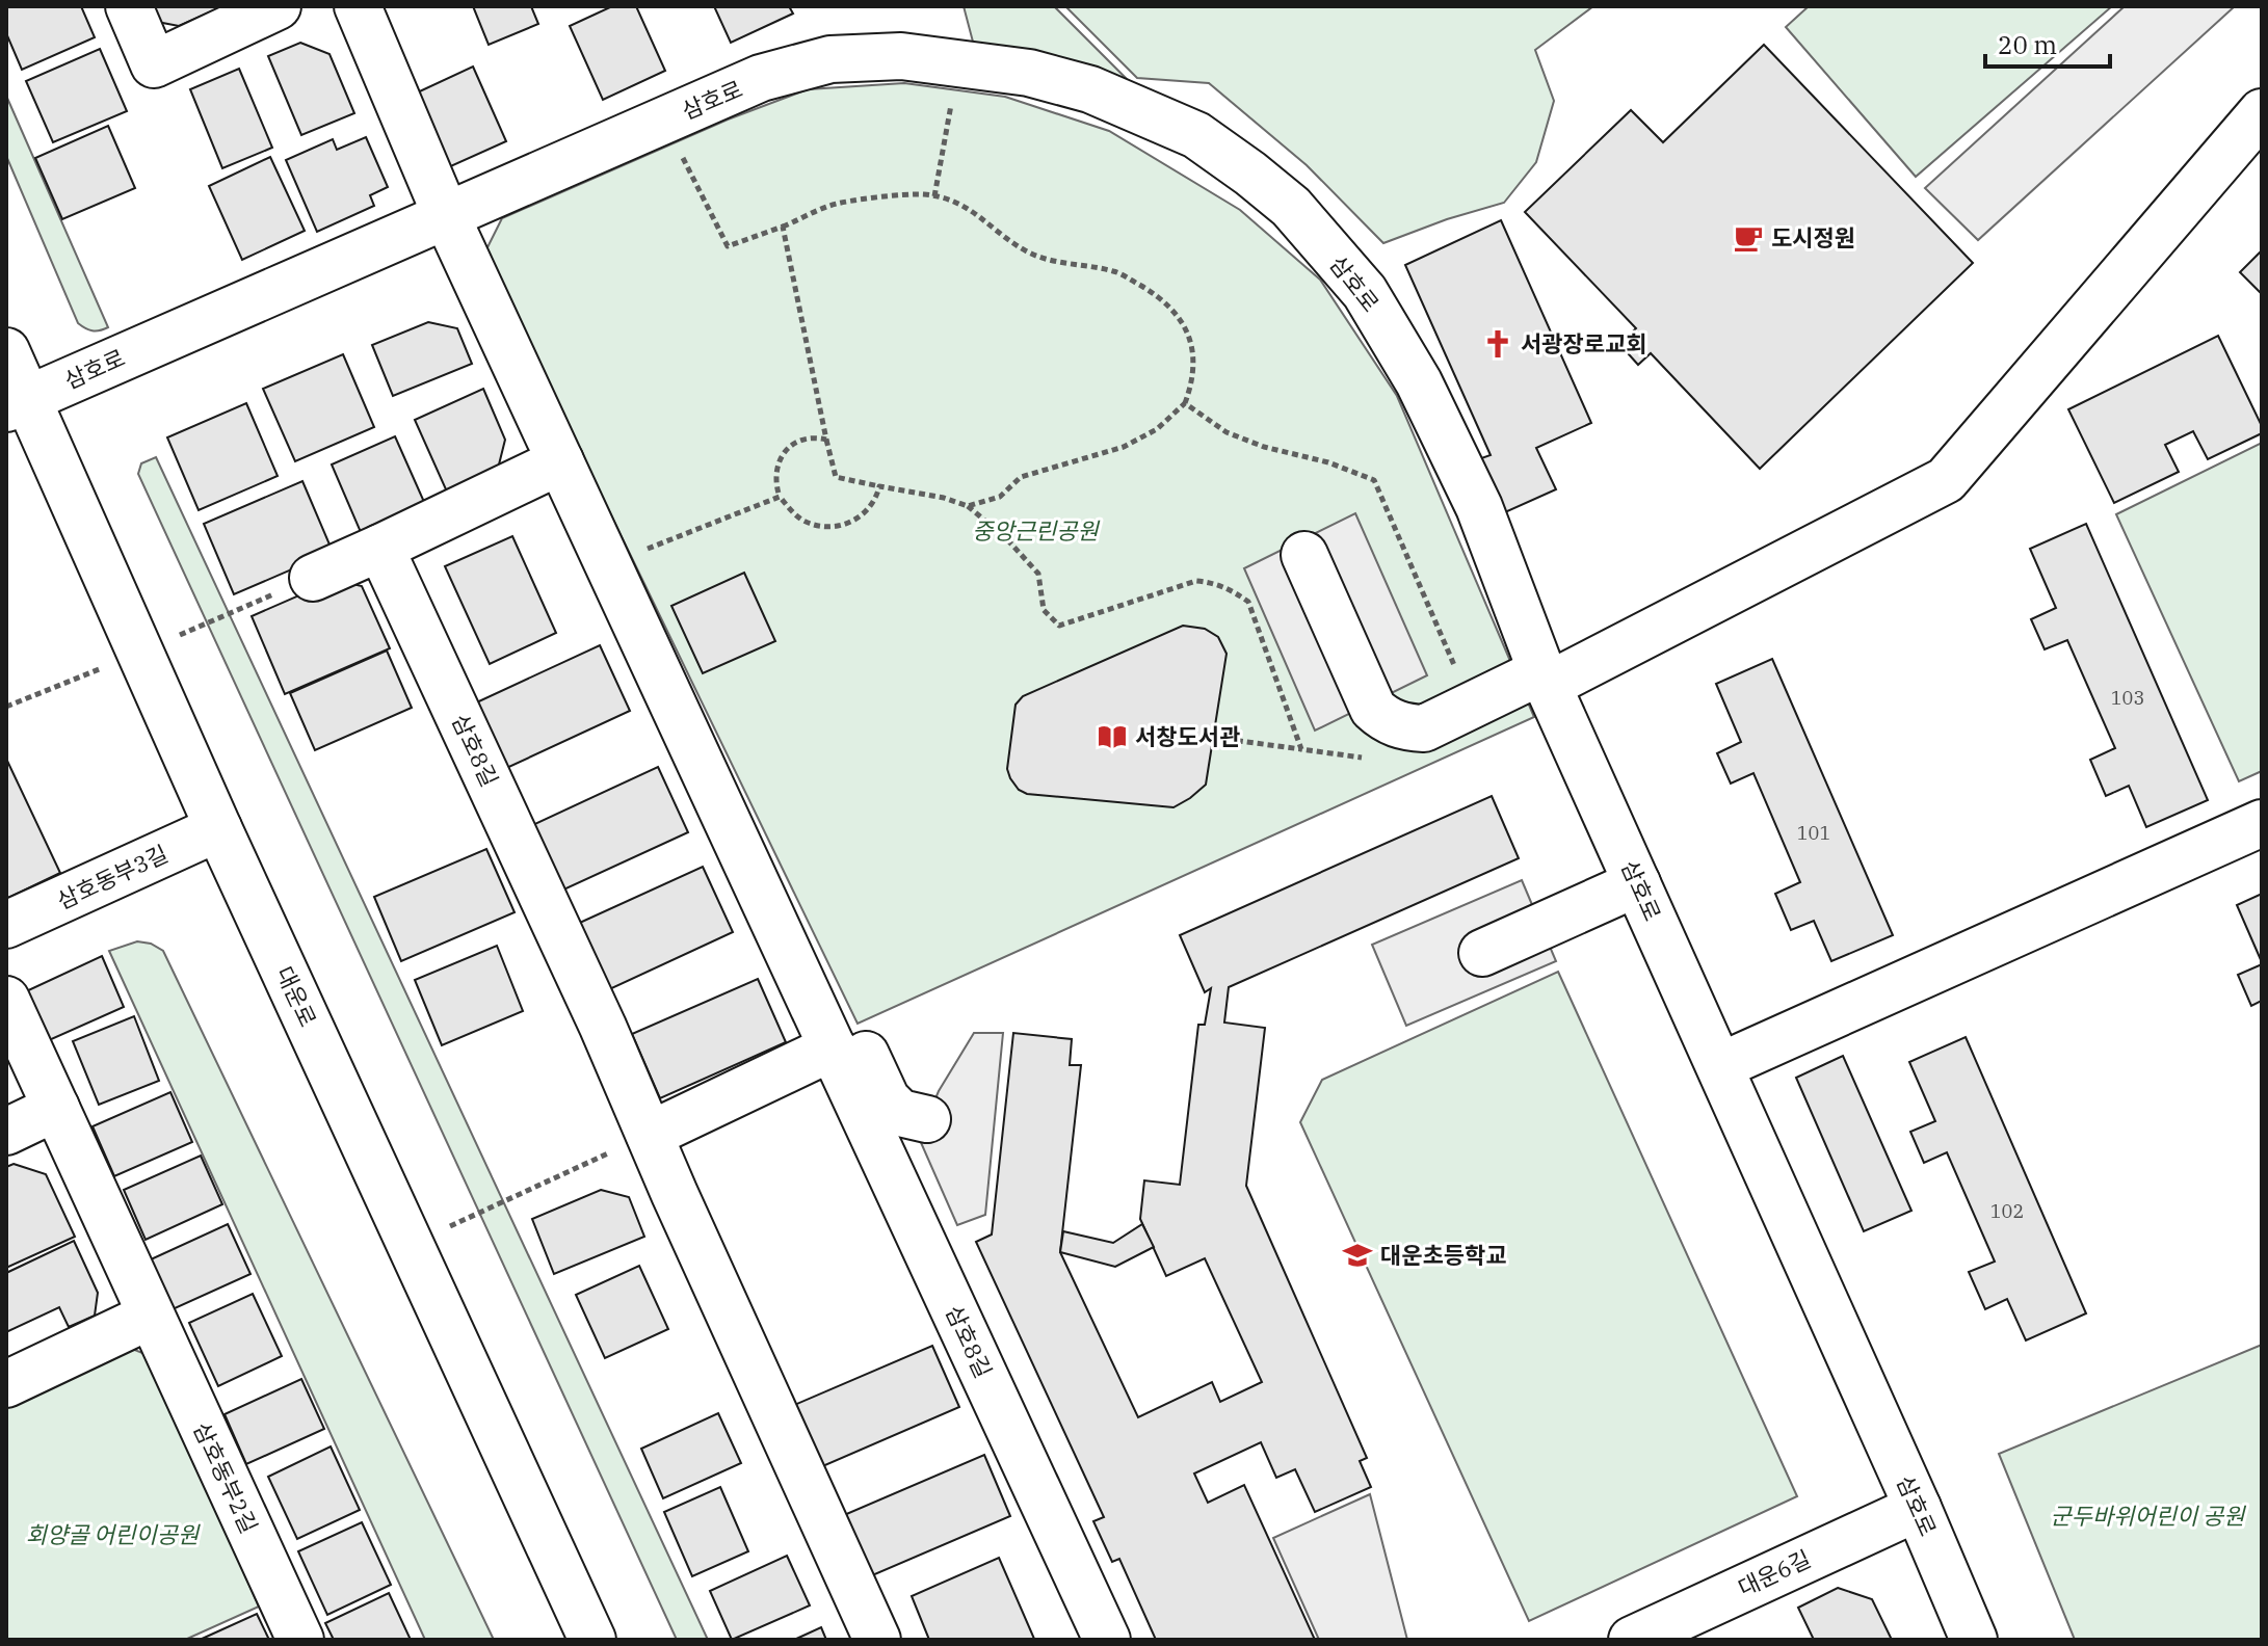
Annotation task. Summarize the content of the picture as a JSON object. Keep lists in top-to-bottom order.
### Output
{
  "streets": {
    "street": [
      "삼호로",
      "삼호8길",
      "삼호동부3길",
      "대운로",
      "삼호동부2길",
      "대운6길"
    ]
  },
  "crossings": [
    ["삼호로", "삼호8길"],
    ["삼호로", "대운로"],
    ["삼호로", "대운6길"],
    ["삼호동부3길", "대운로"]
  ],
  "parks": ["중앙근린공원", "군두바위어린이 공원", "회양골 어린이공원"],
  "places": {
    "cafe": ["도시정원"],
    "church": ["서광장로교회"],
    "library": ["서창도서관"],
    "school or university": ["대운초등학교"]
  },
  "house_numbers": ["103", "101", "102"],
  "scale_bar": "20 m"
}
